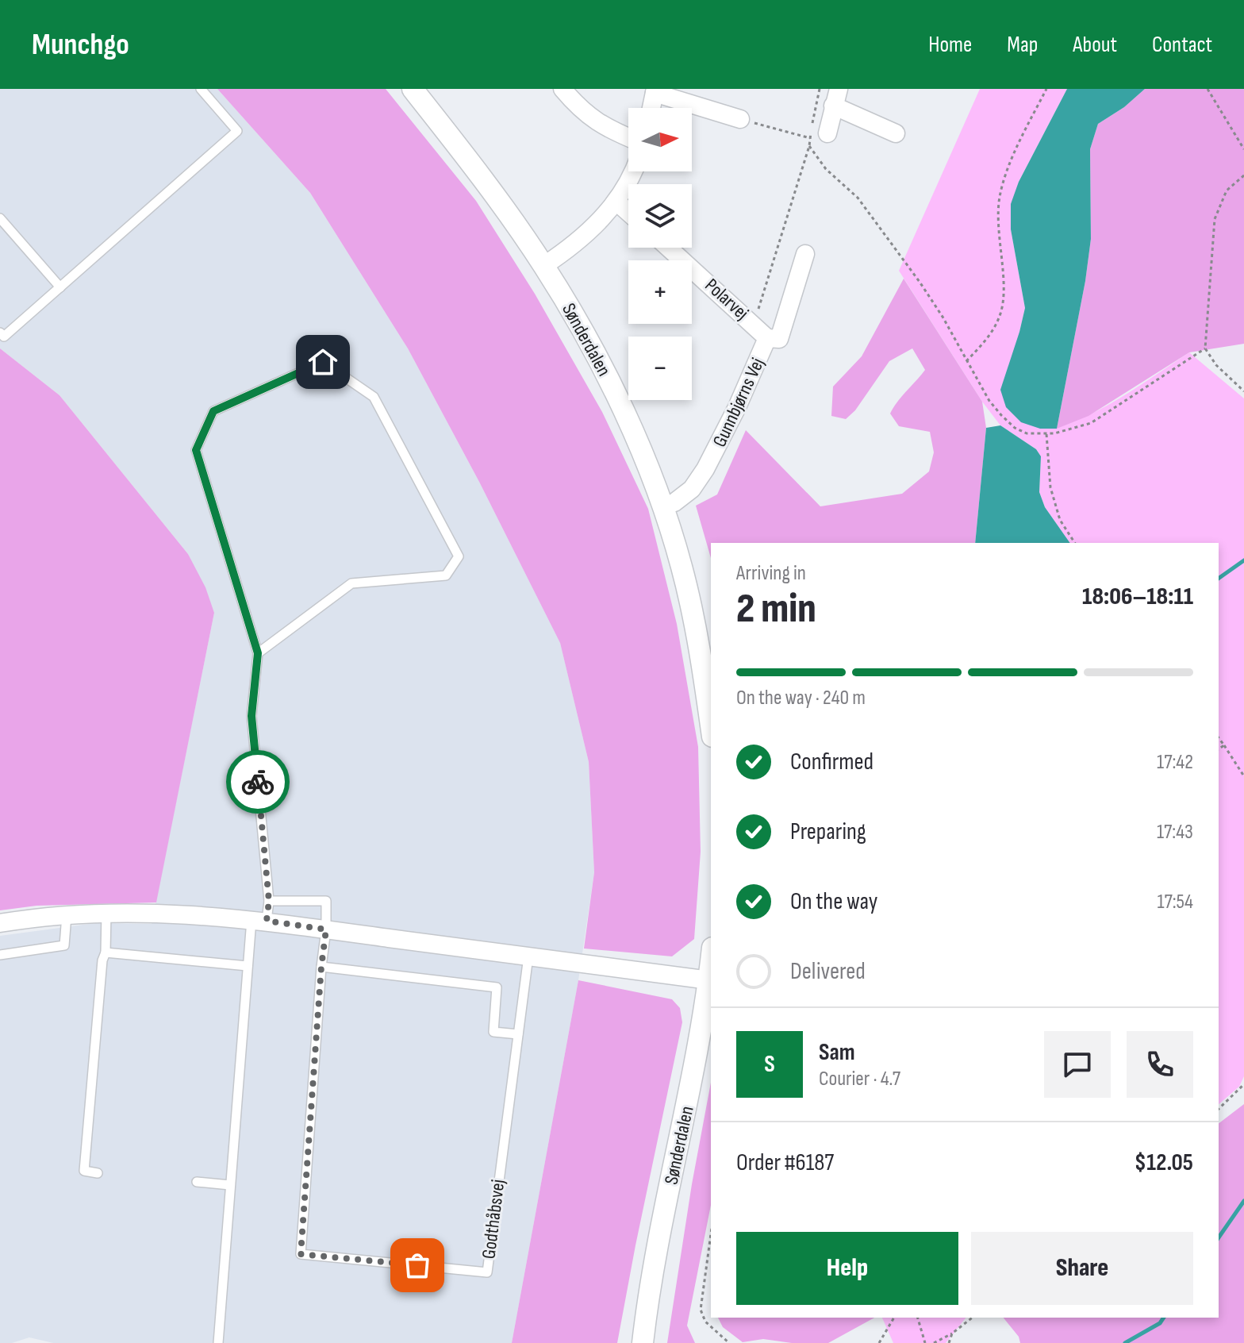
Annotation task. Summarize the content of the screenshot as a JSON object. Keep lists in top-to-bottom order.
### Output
{
  "streets": {
    "street": ["Polarvej", "Sønderdalen", "Gunnbjørns Vej"],
    "lane": ["Godthåbsvej"]
  },
  "crossings": [
    ["Polarvej", "Gunnbjørns Vej"],
    ["Sønderdalen", "Gunnbjørns Vej"]
  ],
  "north": "right",
  "page": {
    "header": "Munchgo",
    "nav": [
      "Home",
      "Map",
      "About",
      "Contact"
    ],
    "map_buttons": ["+", "−"],
    "heading": ["2 min", "Arriving in", "18:06–18:11"],
    "panel": [
      "Sam",
      "Courier · 4.7",
      "Order #6187",
      "$12.05"
    ],
    "bar": "On the way · 240 m",
    "list": [
      ["Confirmed", "17:42"],
      ["Preparing", "17:43"],
      ["On the way", "17:54"],
      "Delivered"
    ],
    "round": "S",
    "buttons": ["Help", "Share"]
  }
}
